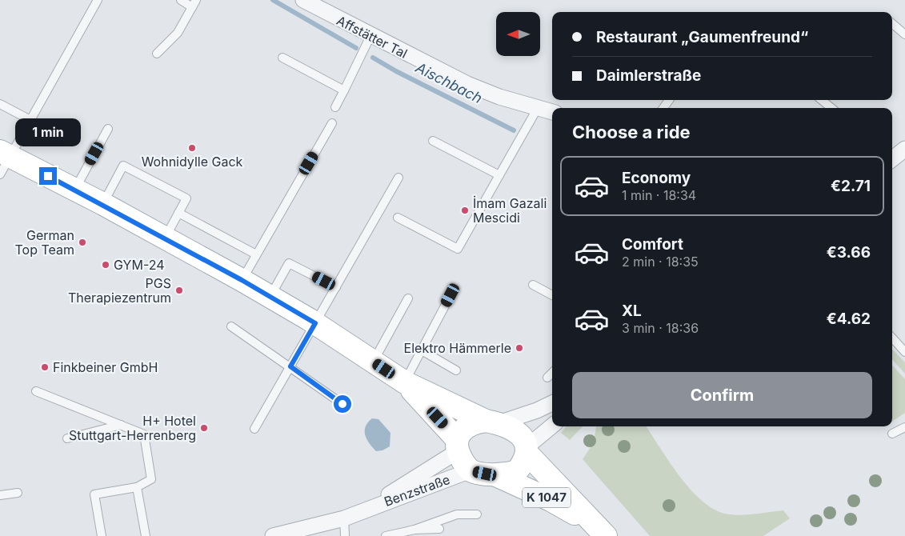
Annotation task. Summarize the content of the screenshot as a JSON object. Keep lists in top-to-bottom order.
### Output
{
  "streets": {
    "main road": ["K 1047"],
    "street": ["Affstätter Tal", "Benzstraße"]
  },
  "crossings": [
    ["Benzstraße", "K 1047"]
  ],
  "water": ["Aischbach"],
  "places": [
    "Wohnidylle Gack",
    "İmam Gazali Mescidi",
    "German Top Team",
    "GYM-24",
    "PGS Therapiezentrum",
    "Elektro Hämmerle",
    "Finkbeiner GmbH",
    "H+ Hotel Stuttgart-Herrenberg"
  ],
  "north": "left",
  "page": {
    "banner": ["Restaurant „Gaumenfreund“", "Daimlerstraße"],
    "heading": "Choose a ride",
    "bubble": "1 min",
    "list": [
      {
        "name": "Economy",
        "note": "1 min · 18:34",
        "value": "€2.71"
      },
      {
        "name": "Comfort",
        "note": "2 min · 18:35",
        "value": "€3.66"
      },
      {
        "name": "XL",
        "note": "3 min · 18:36",
        "value": "€4.62"
      }
    ],
    "buttons": "Confirm"
  }
}
